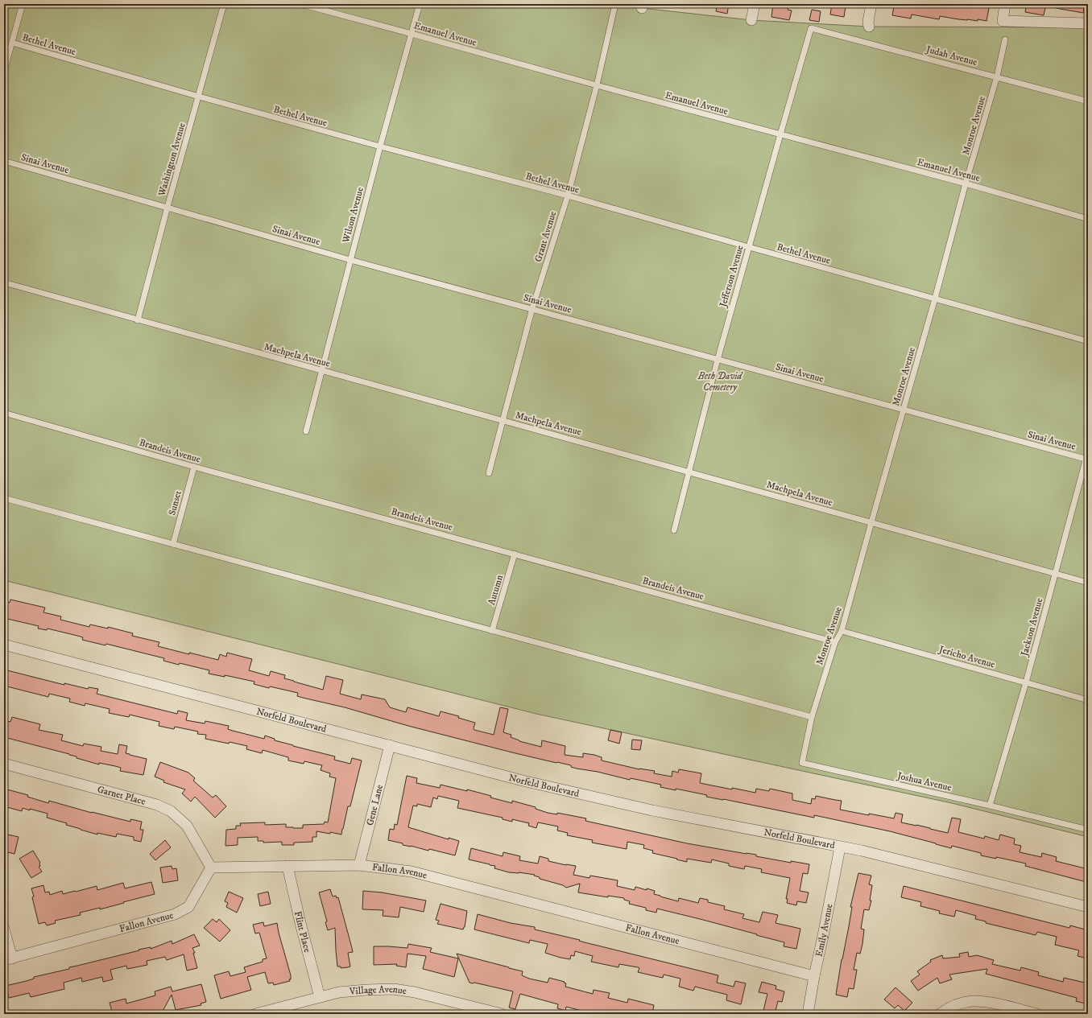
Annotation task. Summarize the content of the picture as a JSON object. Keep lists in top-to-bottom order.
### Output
{
  "streets": {
    "street": [
      "Norfeld Boulevard",
      "Garnet Place",
      "Gene Lane",
      "Fallon Avenue",
      "Emily Avenue",
      "Flint Place",
      "Village Avenue"
    ],
    "lane": [
      "Emanuel Avenue",
      "Bethel Avenue",
      "Judah Avenue",
      "Monroe Avenue",
      "Washington Avenue",
      "Sinai Avenue",
      "Wilson Avenue",
      "Grant Avenue",
      "Jefferson Avenue",
      "Machpela Avenue",
      "Brandeis Avenue",
      "Sunset",
      "Autumn",
      "Jackson Avenue",
      "Jericho Avenue",
      "Joshua Avenue"
    ]
  },
  "crossings": [
    ["Emanuel Avenue", "Monroe Avenue"],
    ["Emanuel Avenue", "Wilson Avenue"],
    ["Emanuel Avenue", "Grant Avenue"],
    ["Emanuel Avenue", "Jefferson Avenue"],
    ["Bethel Avenue", "Monroe Avenue"],
    ["Bethel Avenue", "Washington Avenue"],
    ["Bethel Avenue", "Wilson Avenue"],
    ["Bethel Avenue", "Grant Avenue"],
    ["Bethel Avenue", "Jefferson Avenue"],
    ["Judah Avenue", "Monroe Avenue"],
    ["Judah Avenue", "Jefferson Avenue"],
    ["Monroe Avenue", "Sinai Avenue"],
    ["Monroe Avenue", "Machpela Avenue"],
    ["Monroe Avenue", "Brandeis Avenue"],
    ["Monroe Avenue", "Jericho Avenue"],
    ["Monroe Avenue", "Joshua Avenue"],
    ["Washington Avenue", "Sinai Avenue"],
    ["Washington Avenue", "Machpela Avenue"],
    ["Sinai Avenue", "Wilson Avenue"],
    ["Sinai Avenue", "Grant Avenue"],
    ["Sinai Avenue", "Jefferson Avenue"],
    ["Sinai Avenue", "Jackson Avenue"],
    ["Wilson Avenue", "Machpela Avenue"],
    ["Grant Avenue", "Machpela Avenue"],
    ["Jefferson Avenue", "Machpela Avenue"],
    ["Machpela Avenue", "Jackson Avenue"],
    ["Brandeis Avenue", "Sunset"],
    ["Brandeis Avenue", "Autumn"],
    ["Jackson Avenue", "Jericho Avenue"],
    ["Jackson Avenue", "Joshua Avenue"],
    ["Norfeld Boulevard", "Gene Lane"],
    ["Norfeld Boulevard", "Emily Avenue"],
    ["Garnet Place", "Fallon Avenue"],
    ["Gene Lane", "Fallon Avenue"],
    ["Fallon Avenue", "Emily Avenue"],
    ["Fallon Avenue", "Flint Place"],
    ["Flint Place", "Village Avenue"]
  ],
  "parks": ["Beth David Cemetery"]
}
